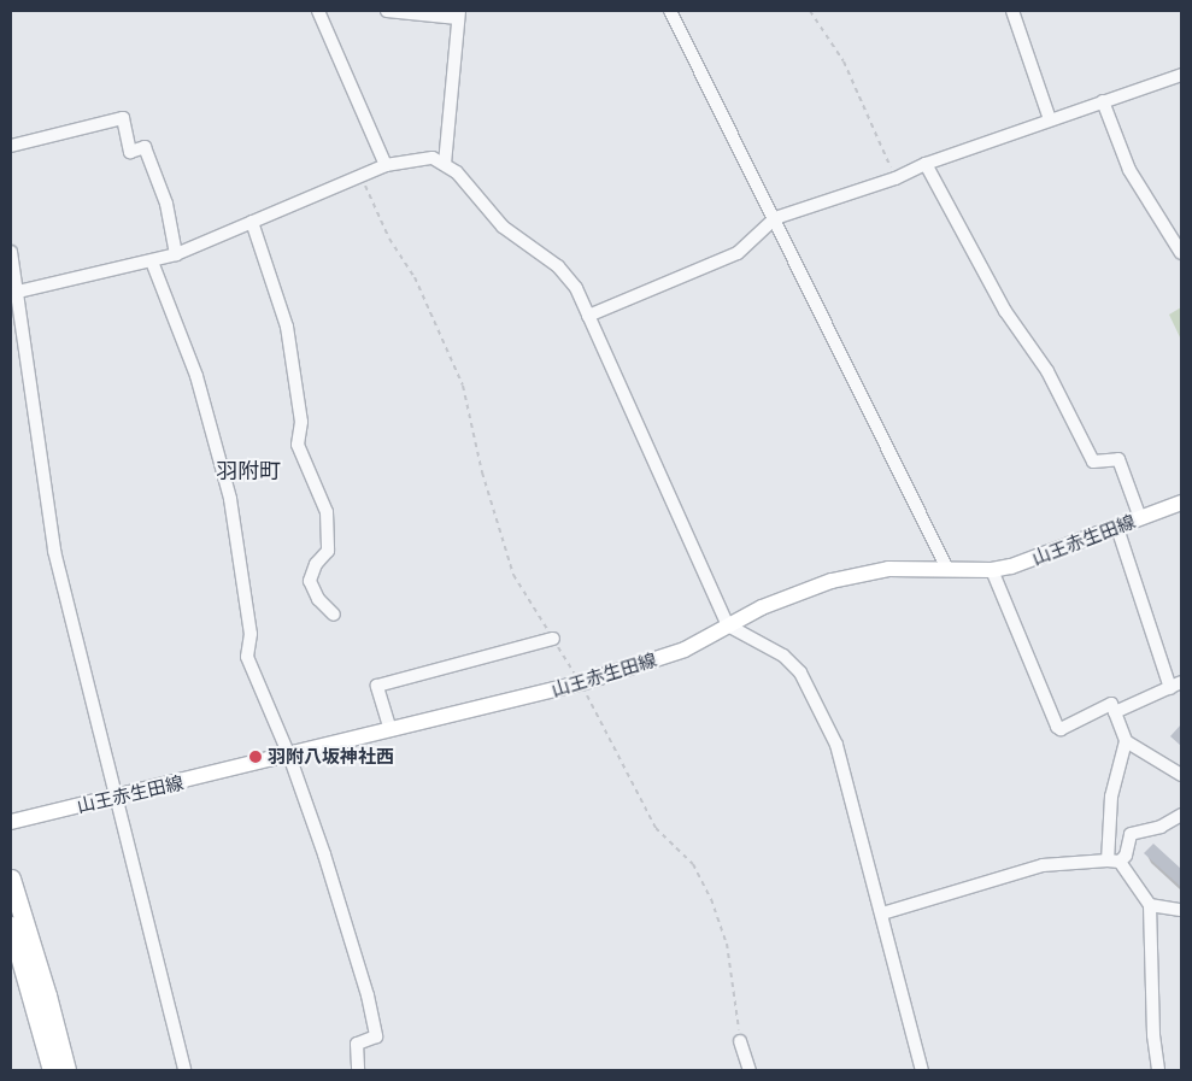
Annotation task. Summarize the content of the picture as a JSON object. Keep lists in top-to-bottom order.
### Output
{
  "streets": {
    "main road": ["山王赤生田線"]
  },
  "districts": ["羽附町"],
  "places": ["羽附八坂神社西"]
}
